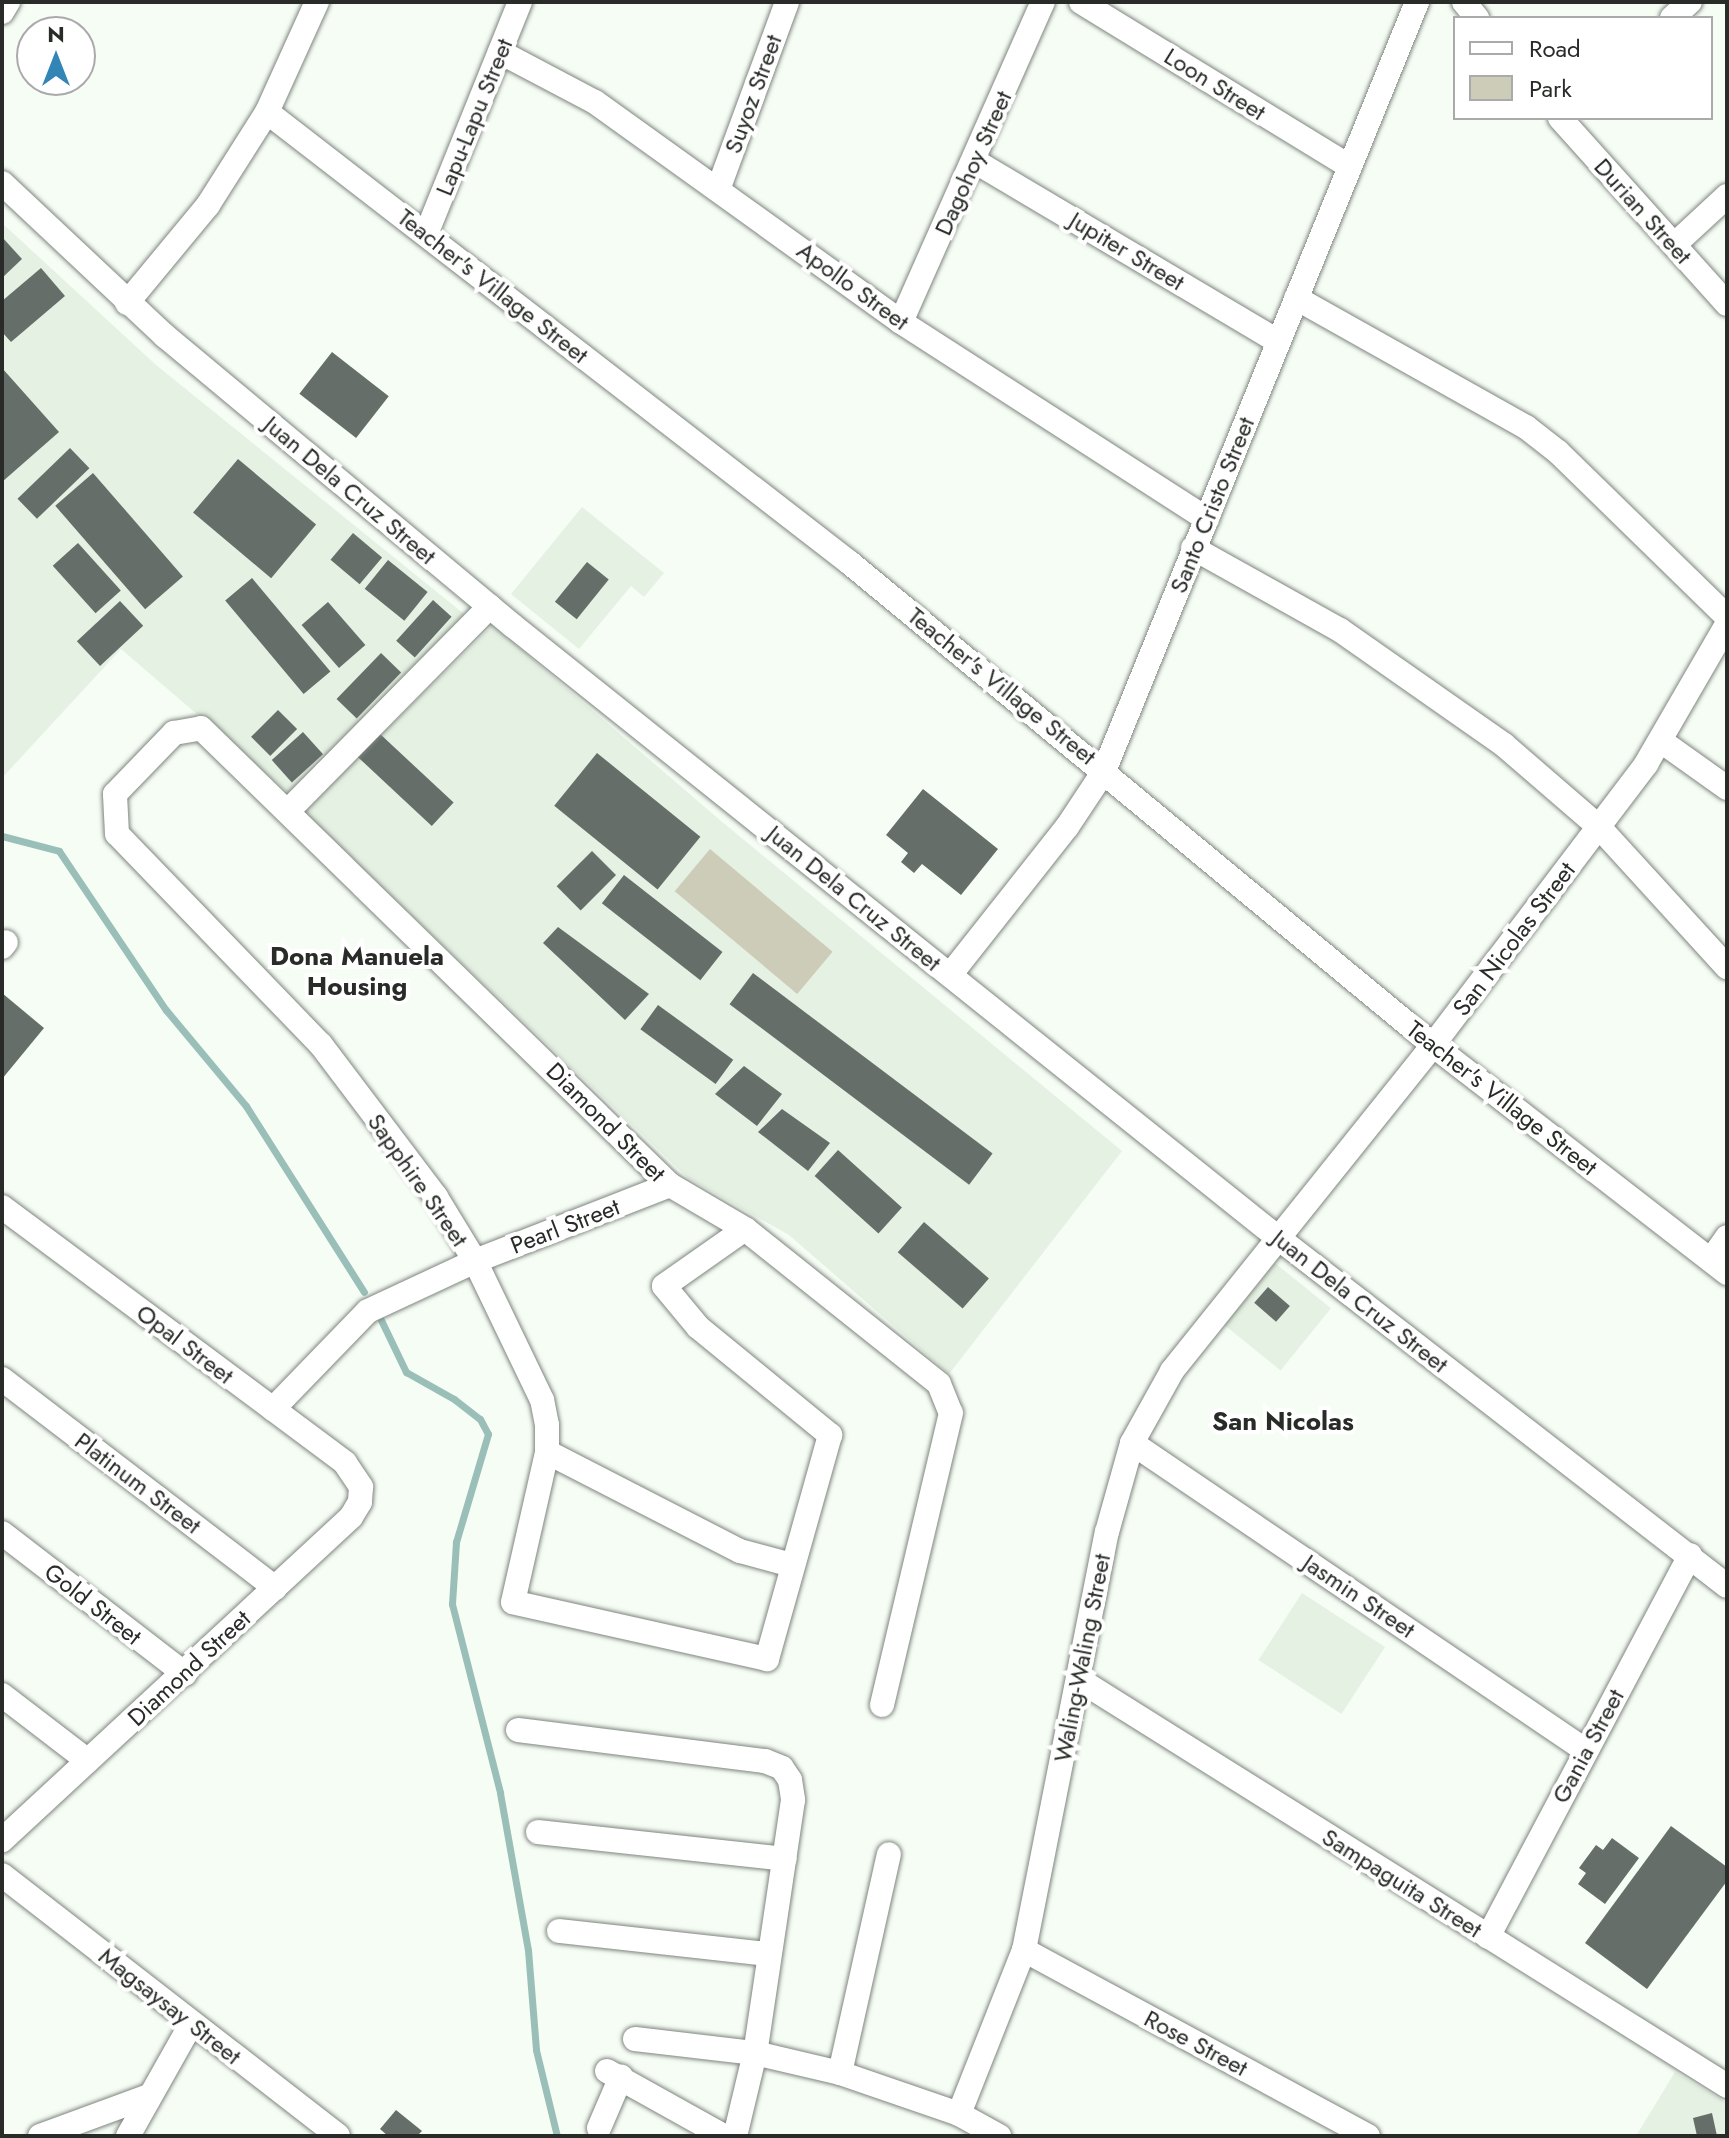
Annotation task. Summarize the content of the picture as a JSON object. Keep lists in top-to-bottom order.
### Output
{
  "streets": {
    "street": [
      "Loon Street",
      "Suyoz Street",
      "Lapu-Lapu Street",
      "Dagohoy Street",
      "Durian Street",
      "Jupiter Street",
      "Teacher's Village Street",
      "Apollo Street",
      "Juan Dela Cruz Street",
      "Santo Cristo Street",
      "San Nicolas Street",
      "Diamond Street",
      "Sapphire Street",
      "Pearl Street",
      "Opal Street",
      "Platinum Street",
      "Jasmin Street",
      "Gold Street",
      "Waling-Waling Street",
      "Gania Street",
      "Sampaguita Street",
      "Magsaysay Street",
      "Rose Street"
    ]
  },
  "crossings": [
    ["Loon Street", "Santo Cristo Street"],
    ["Suyoz Street", "Apollo Street"],
    ["Lapu-Lapu Street", "Teacher's Village Street"],
    ["Lapu-Lapu Street", "Apollo Street"],
    ["Dagohoy Street", "Jupiter Street"],
    ["Dagohoy Street", "Apollo Street"],
    ["Jupiter Street", "Santo Cristo Street"],
    ["Teacher's Village Street", "Santo Cristo Street"],
    ["Teacher's Village Street", "San Nicolas Street"],
    ["Apollo Street", "Santo Cristo Street"],
    ["Juan Dela Cruz Street", "Santo Cristo Street"],
    ["Juan Dela Cruz Street", "San Nicolas Street"],
    ["Juan Dela Cruz Street", "Waling-Waling Street"],
    ["Juan Dela Cruz Street", "Gania Street"],
    ["San Nicolas Street", "Waling-Waling Street"],
    ["Diamond Street", "Sapphire Street"],
    ["Diamond Street", "Pearl Street"],
    ["Diamond Street", "Opal Street"],
    ["Diamond Street", "Platinum Street"],
    ["Diamond Street", "Gold Street"],
    ["Sapphire Street", "Pearl Street"],
    ["Pearl Street", "Opal Street"],
    ["Jasmin Street", "Waling-Waling Street"],
    ["Jasmin Street", "Gania Street"],
    ["Waling-Waling Street", "Sampaguita Street"],
    ["Waling-Waling Street", "Rose Street"],
    ["Gania Street", "Sampaguita Street"]
  ],
  "districts": ["Dona Manuela Housing", "San Nicolas"],
  "legend": ["Road", "Park"],
  "north": "top"
}
